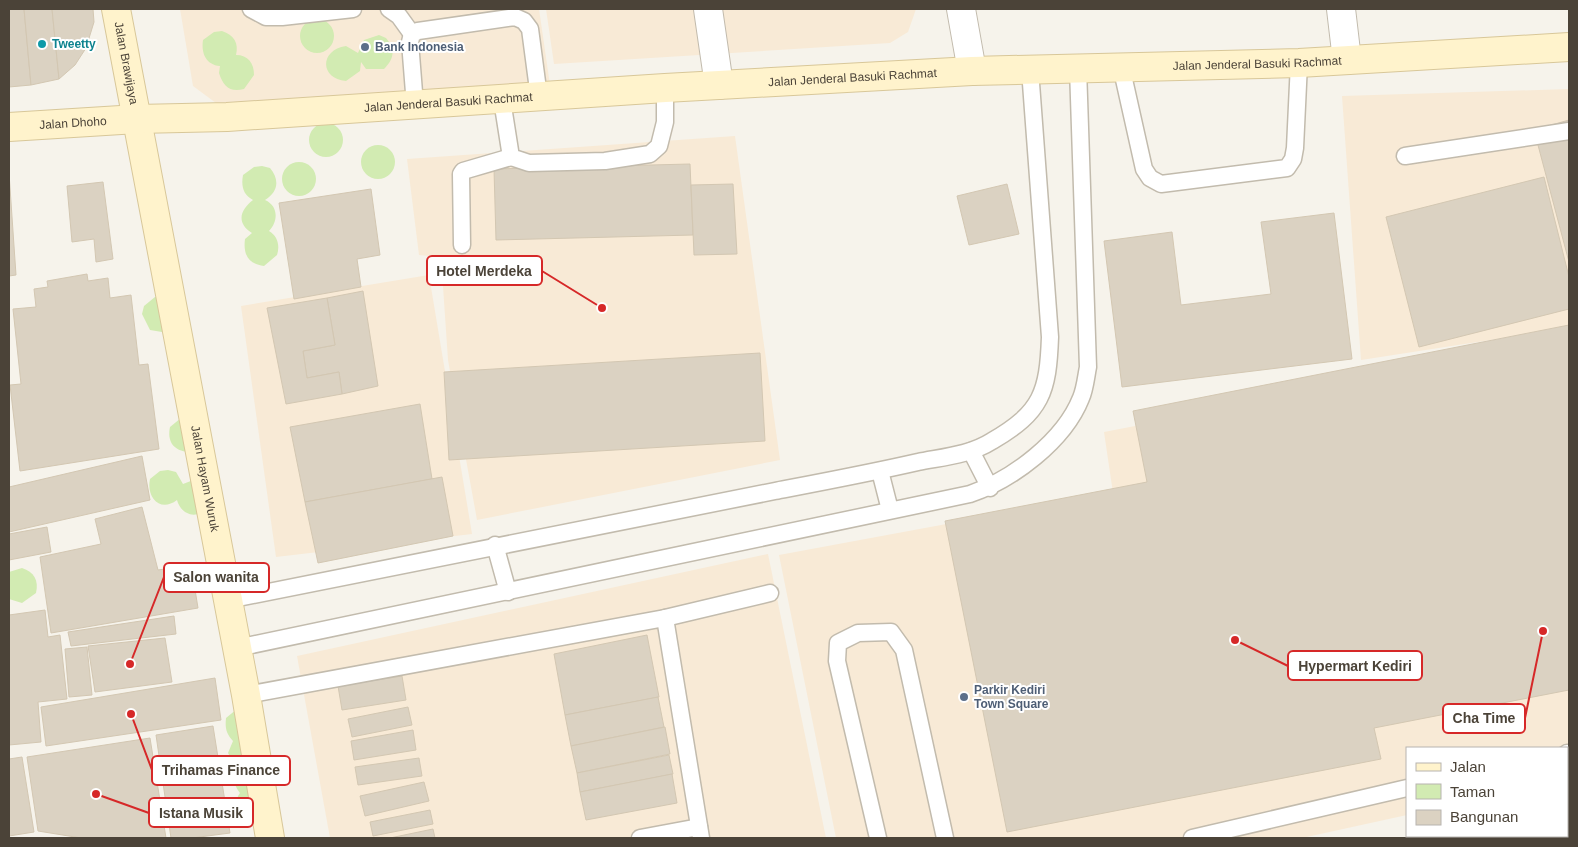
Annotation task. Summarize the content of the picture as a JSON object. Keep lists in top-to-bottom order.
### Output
{
  "streets": {
    "main road": [
      "Jalan Jenderal Basuki Rachmat",
      "Jalan Brawijaya",
      "Jalan Dhoho",
      "Jalan Hayam Wuruk"
    ]
  },
  "crossings": [
    ["Jalan Jenderal Basuki Rachmat", "Jalan Brawijaya"],
    ["Jalan Jenderal Basuki Rachmat", "Jalan Dhoho"],
    ["Jalan Jenderal Basuki Rachmat", "Jalan Hayam Wuruk"],
    ["Jalan Brawijaya", "Jalan Dhoho"],
    ["Jalan Brawijaya", "Jalan Hayam Wuruk"],
    ["Jalan Dhoho", "Jalan Hayam Wuruk"]
  ],
  "places": [
    "Tweetty",
    "Bank Indonesia",
    "Hotel Merdeka",
    "Cha Time",
    "Hypermart Kediri",
    "Salon wanita",
    "Parkir Kediri Town Square",
    "Trihamas Finance",
    "Istana Musik"
  ],
  "legend": ["Jalan", "Taman", "Bangunan"]
}
